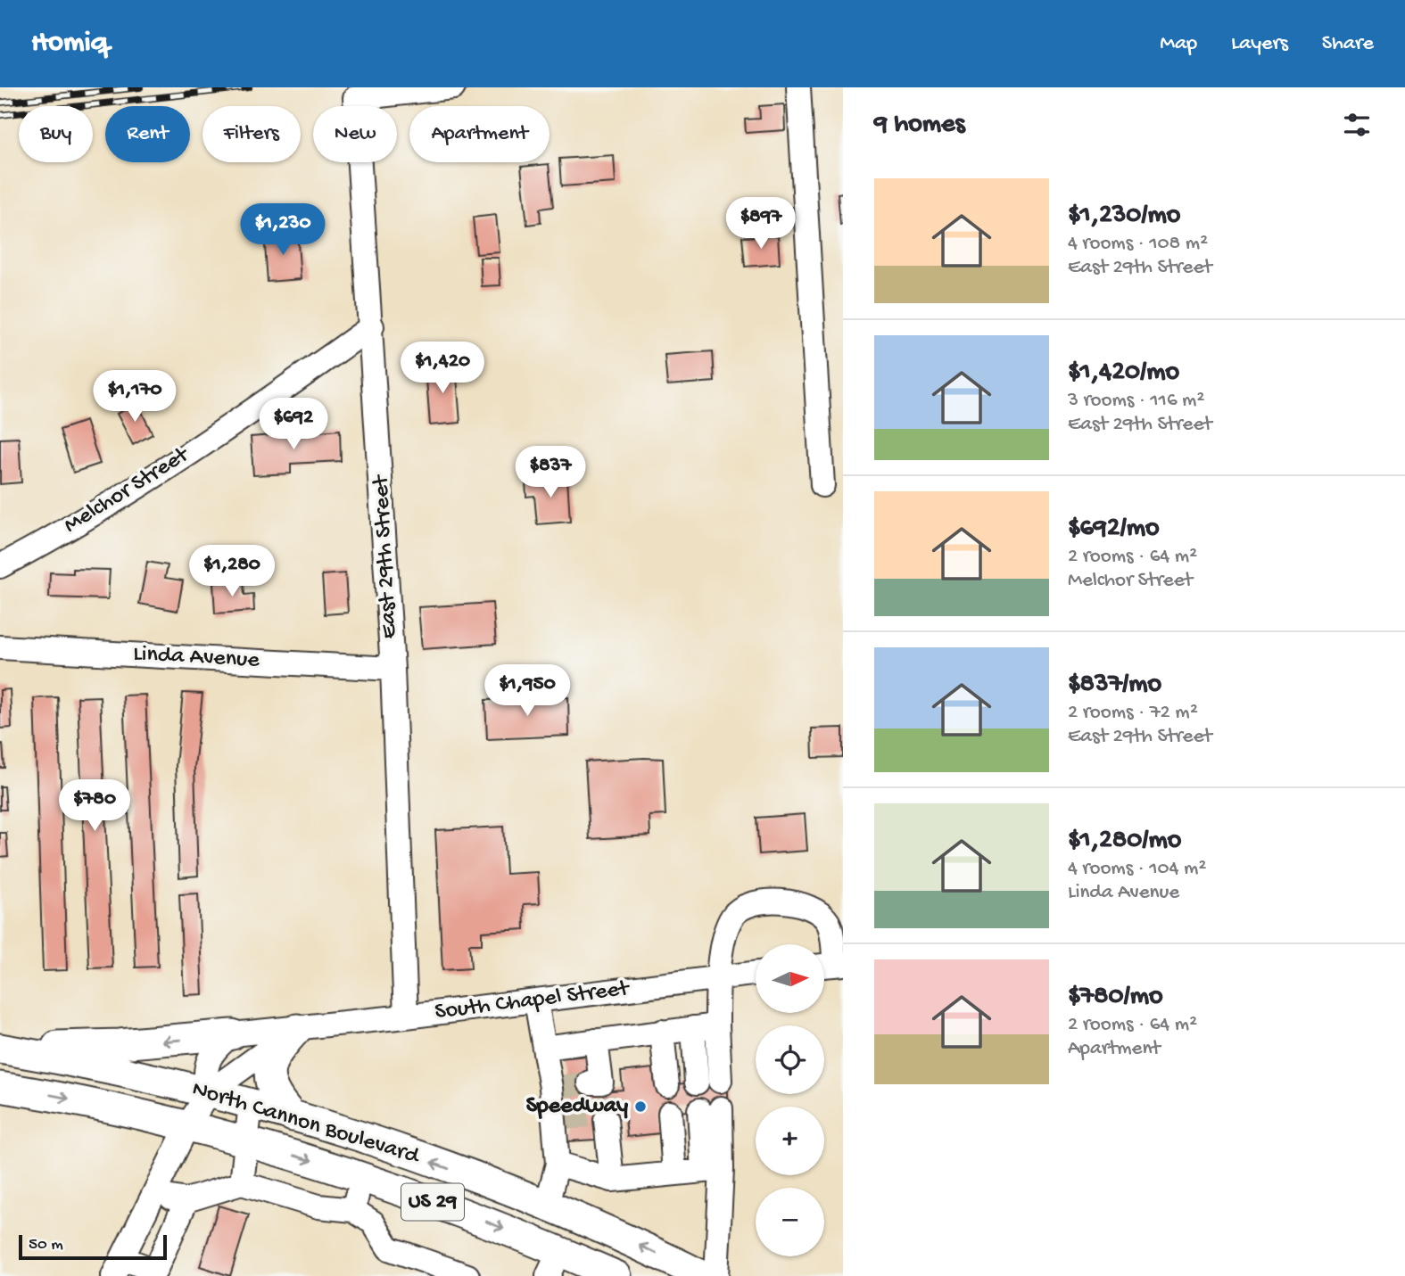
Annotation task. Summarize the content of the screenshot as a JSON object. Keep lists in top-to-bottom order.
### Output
{
  "streets": {
    "main road": ["North Cannon Boulevard", "US 29"],
    "street": [
      "Melchor Street",
      "East 29th Street",
      "Linda Avenue",
      "South Chapel Street"
    ]
  },
  "crossings": [
    ["Melchor Street", "East 29th Street"],
    ["East 29th Street", "Linda Avenue"],
    ["East 29th Street", "South Chapel Street"],
    ["South Chapel Street", "North Cannon Boulevard"]
  ],
  "places": ["Speedway"],
  "scale_bar": "50 m",
  "north": "right",
  "page": {
    "header": "Homiq",
    "nav": ["Map", "Layers", "Share"],
    "heading": "9 homes",
    "chip": [
      "Buy",
      "Rent",
      "Filters",
      "New",
      "Apartment"
    ],
    "list": [
      {
        "name": "$1,230/mo",
        "note": "4 rooms · 108 m² · East 29th Street"
      },
      {
        "name": "$1,420/mo",
        "note": "3 rooms · 116 m² · East 29th Street"
      },
      {
        "name": "$692/mo",
        "note": "2 rooms · 64 m² · Melchor Street"
      },
      {
        "name": "$837/mo",
        "note": "2 rooms · 72 m² · East 29th Street"
      },
      {
        "name": "$1,280/mo",
        "note": "4 rooms · 104 m² · Linda Avenue"
      },
      {
        "name": "$780/mo",
        "note": "2 rooms · 64 m² · Apartment"
      }
    ],
    "price": [
      "$897",
      "$1,230",
      "$1,420",
      "$1,170",
      "$692",
      "$837",
      "$1,280",
      "$1,950",
      "$780"
    ],
    "map_buttons": ["+", "−"],
    "scale": "50 m"
  }
}
